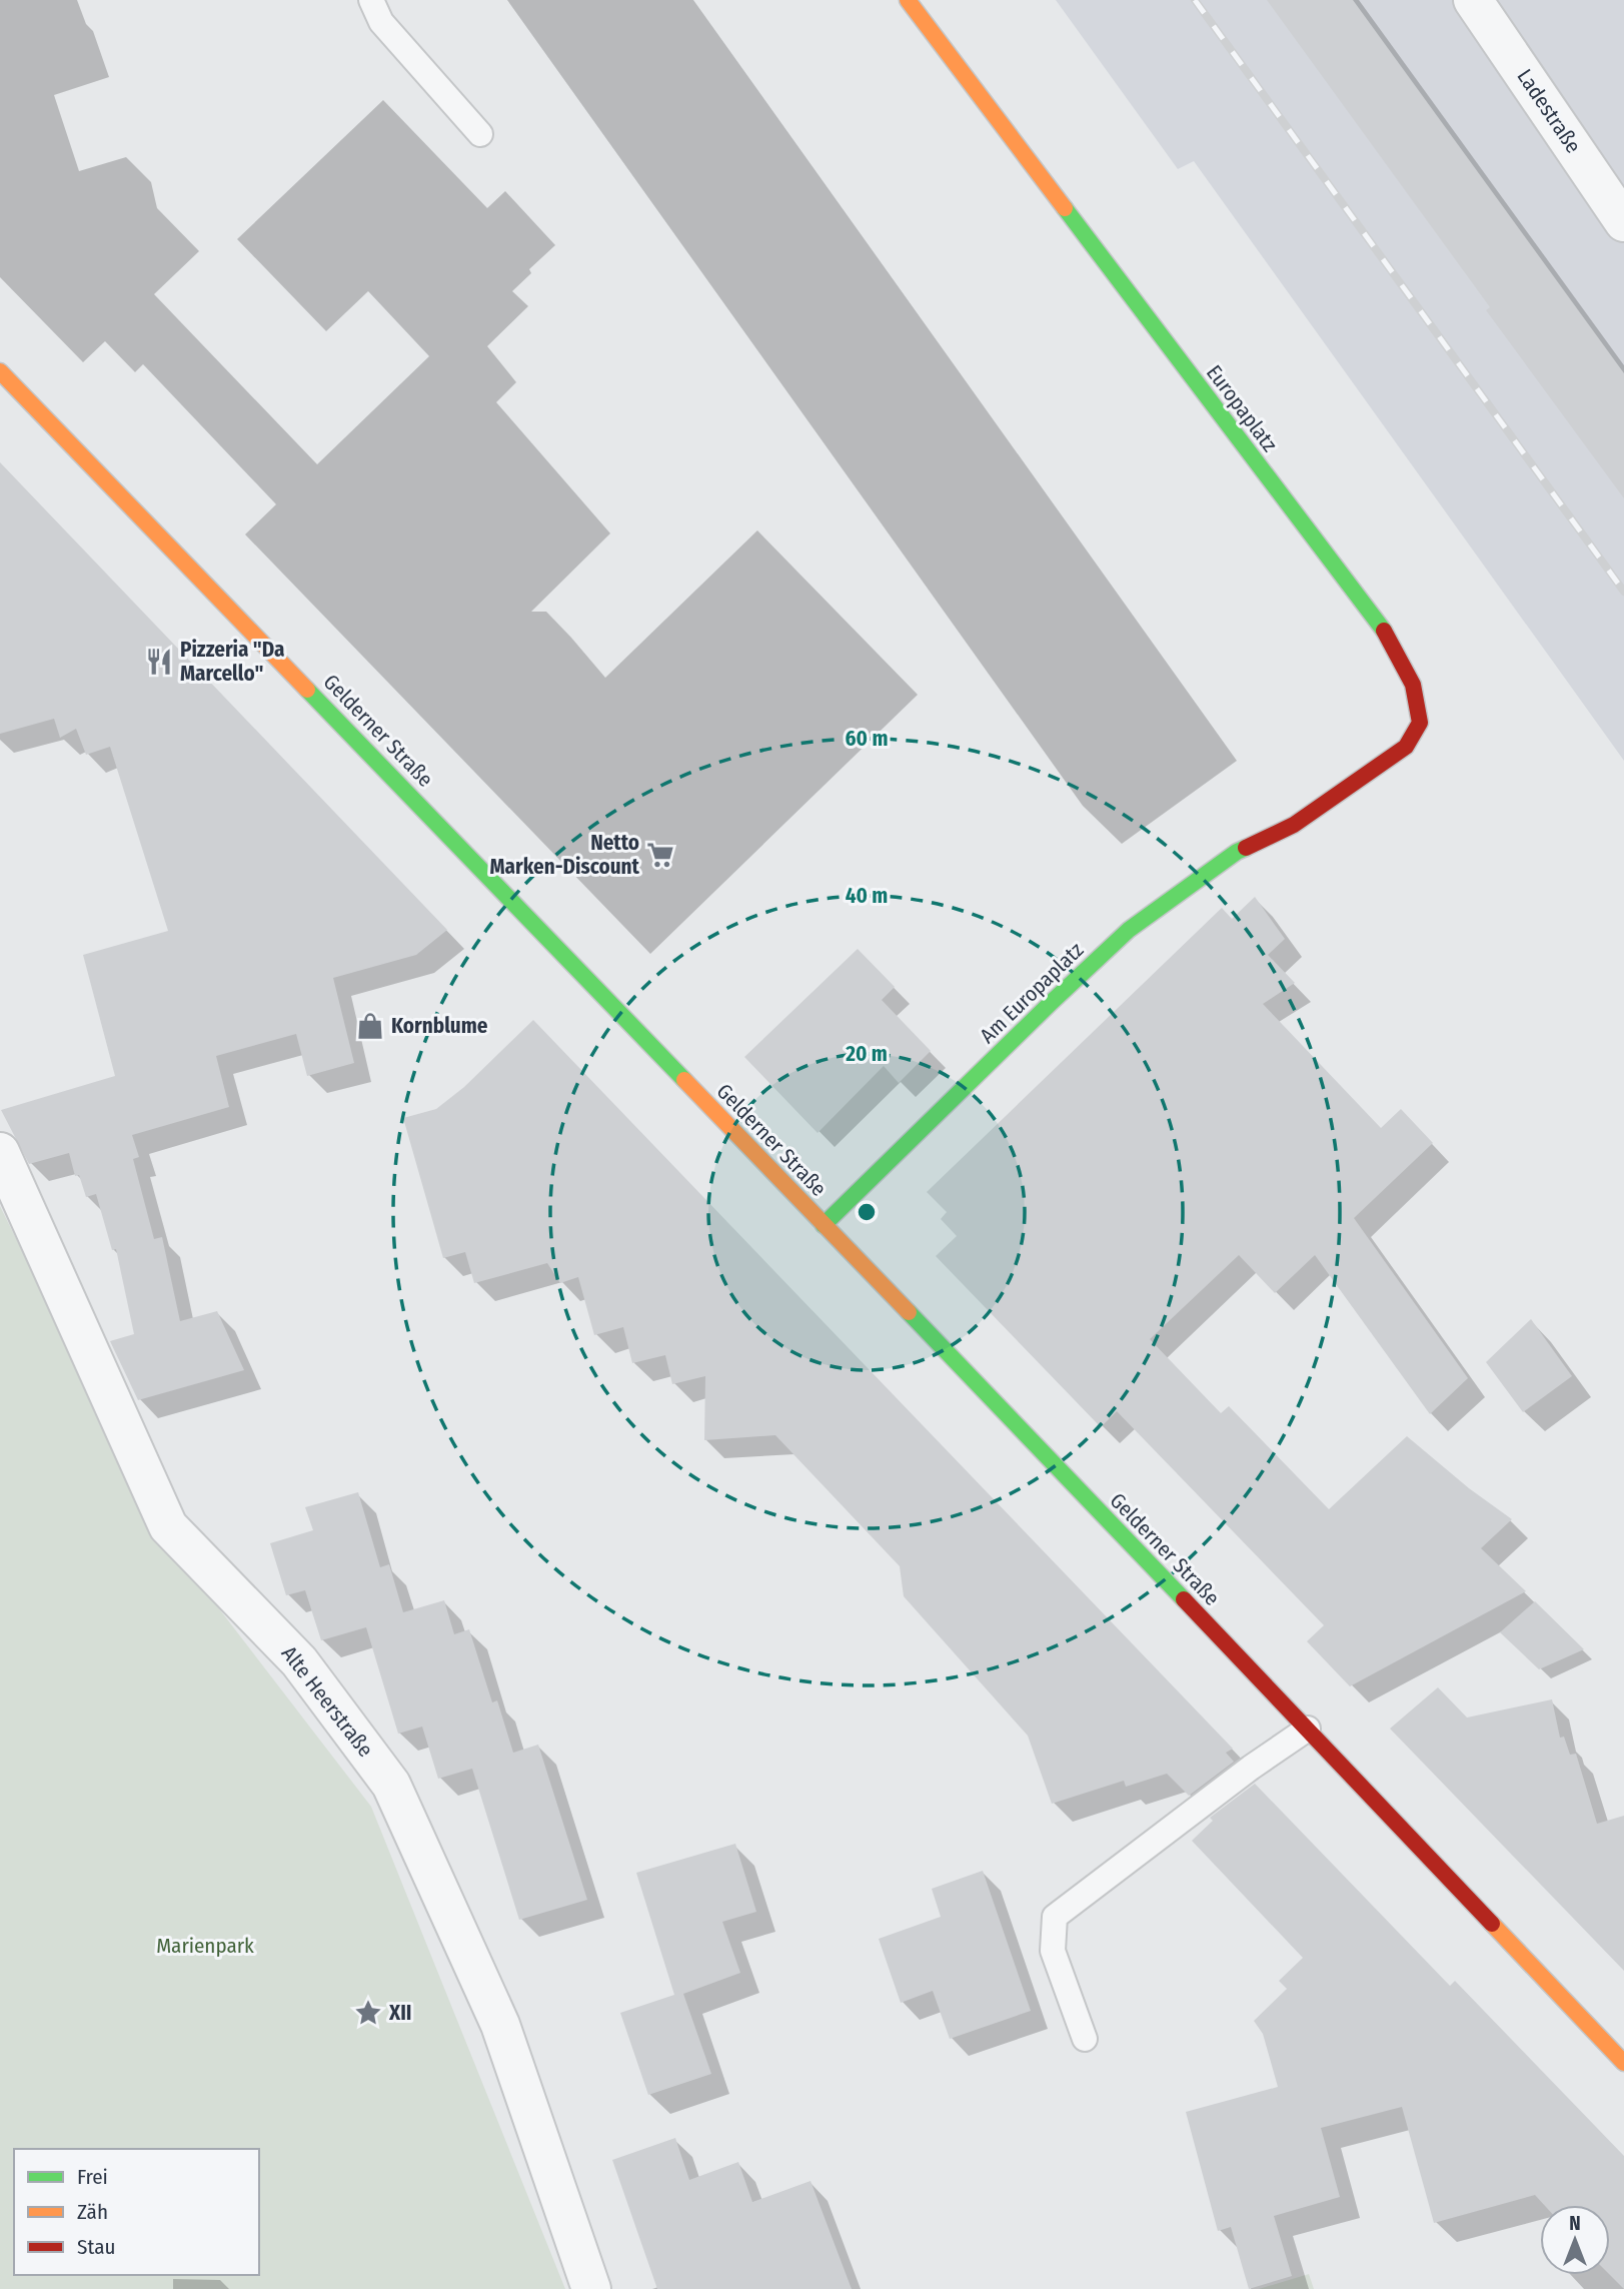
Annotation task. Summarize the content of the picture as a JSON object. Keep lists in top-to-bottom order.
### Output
{
  "streets": {
    "street": [
      "Ladestraße",
      "Europaplatz",
      "Gelderner Straße",
      "Am Europaplatz",
      "Alte Heerstraße"
    ]
  },
  "crossings": [
    ["Europaplatz", "Am Europaplatz"],
    ["Gelderner Straße", "Am Europaplatz"]
  ],
  "parks": ["Marienpark"],
  "places": {
    "restaurant": ["Pizzeria \"Da Marcello\""],
    "supermarket": ["Netto Marken-Discount"],
    "shop": ["Kornblume"],
    "place": ["XII"]
  },
  "legend": ["Frei", "Zäh", "Stau"],
  "north": "top",
  "rings": ["60 m", "40 m", "20 m"]
}
